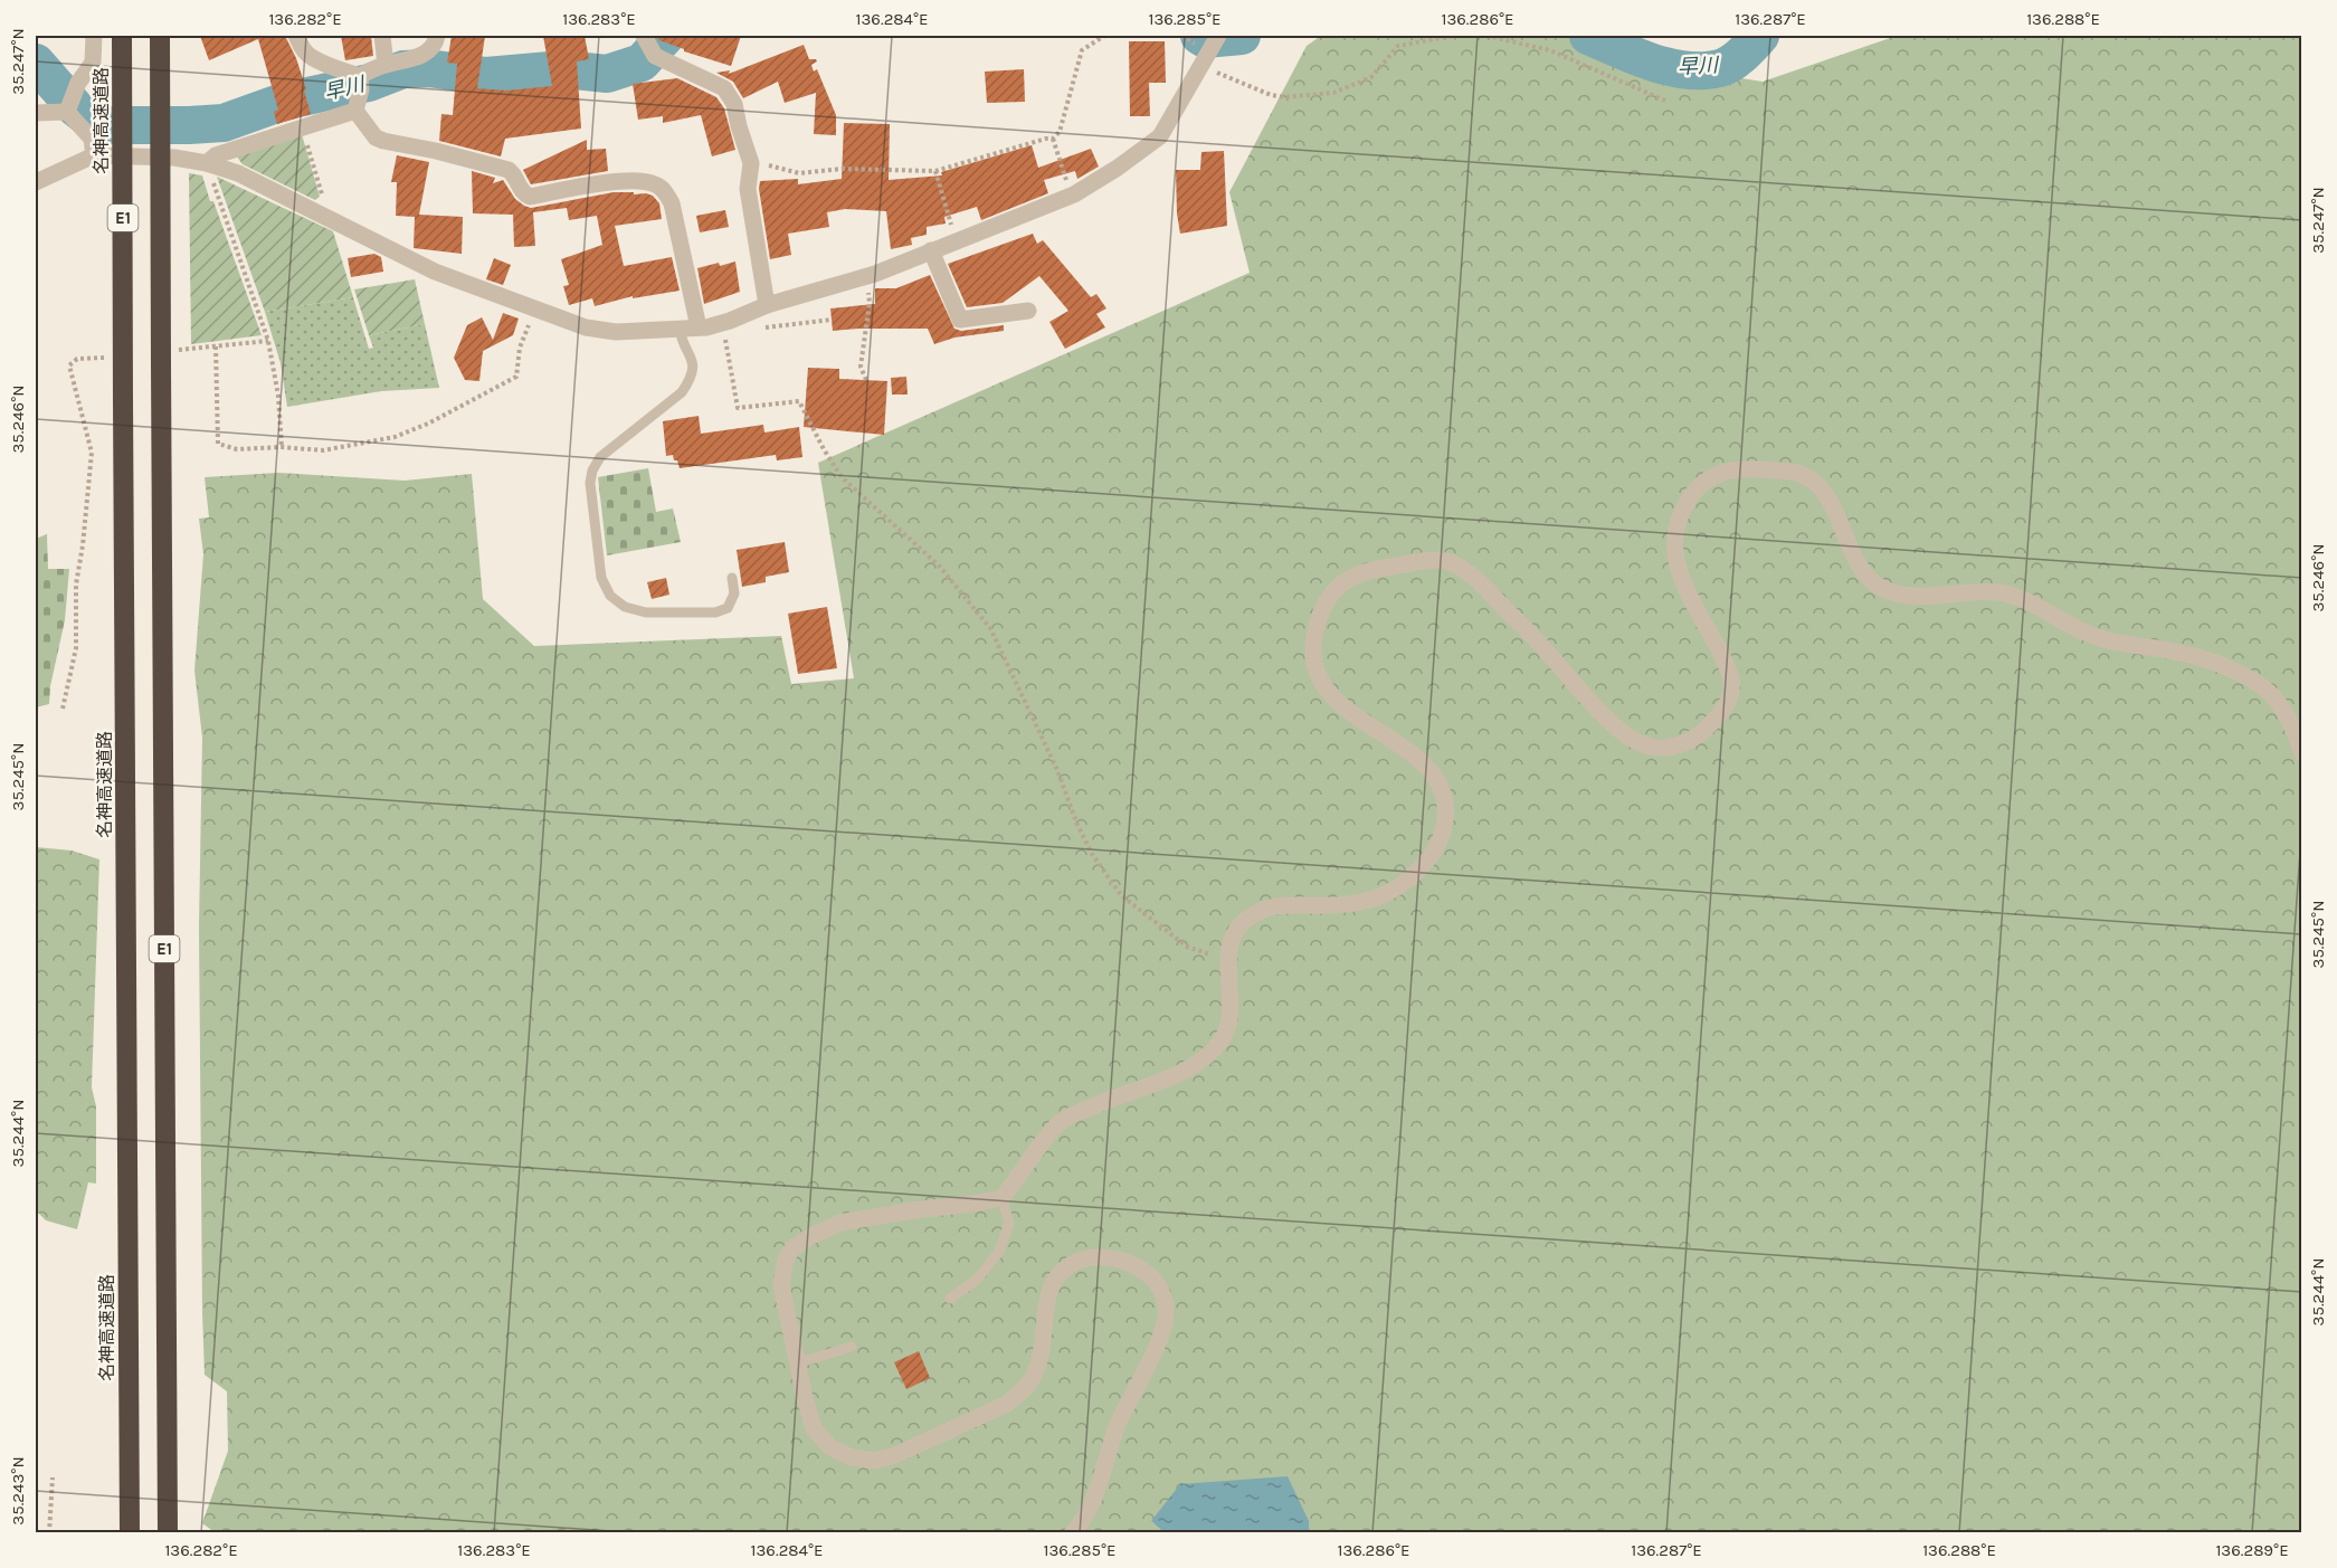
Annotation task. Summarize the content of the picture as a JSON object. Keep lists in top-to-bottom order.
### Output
{
  "streets": {
    "highway": ["名神高速道路", "E1"]
  },
  "water": ["早川"],
  "coordinates": [
    "136.282°E",
    "136.283°E",
    "136.284°E",
    "136.285°E",
    "136.286°E",
    "136.287°E",
    "136.288°E",
    "35.247°N",
    "35.246°N",
    "35.245°N",
    "35.244°N",
    "35.243°N",
    "136.289°E"
  ]
}
